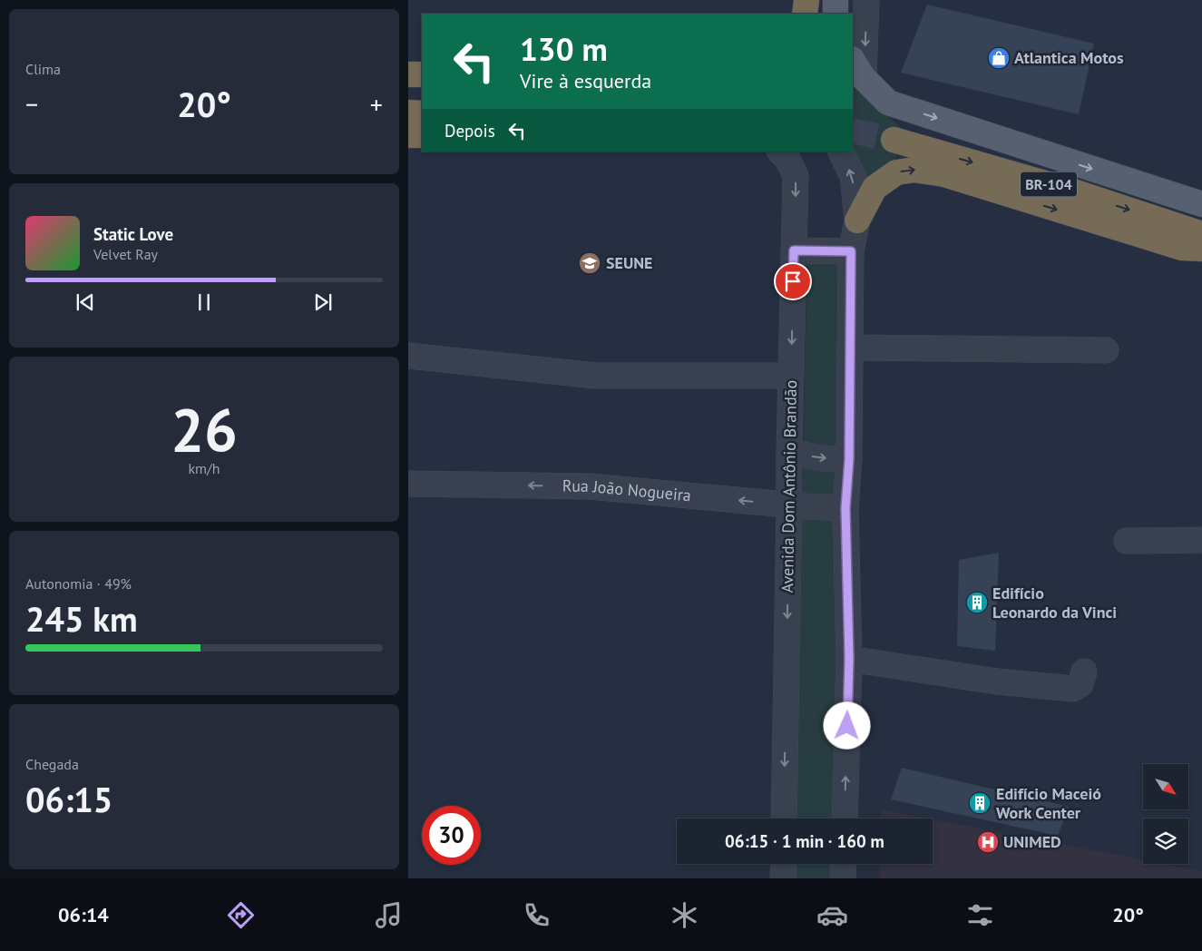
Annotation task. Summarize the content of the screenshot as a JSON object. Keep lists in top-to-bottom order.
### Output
{
  "streets": {
    "highway": ["BR-104"],
    "street": ["Avenida Dom Antônio Brandão", "Rua João Nogueira"]
  },
  "crossings": [
    ["Avenida Dom Antônio Brandão", "Rua João Nogueira"]
  ],
  "places": {
    "shop": ["Atlantica Motos"],
    "school or university": ["SEUNE"],
    "building": ["Edifício Leonardo da Vinci", "Edifício Maceió Work Center"],
    "hospital": ["UNIMED"]
  },
  "north": "bottom right",
  "page": {
    "tile": [
      "Clima",
      ["26", "km/h"],
      ["Autonomia · 49%", "245 km"],
      ["Chegada", "06:15"]
    ],
    "turn": ["130 m", "Vire à esquerda"],
    "heat": ["−", "20°", "+"],
    "then": "Depois",
    "song": ["Static Love", "Velvet Ray"],
    "limit": "30",
    "trip": "06:15 · 1 min · 160 m",
    "tabs": ["06:14", "20°"]
  }
}
